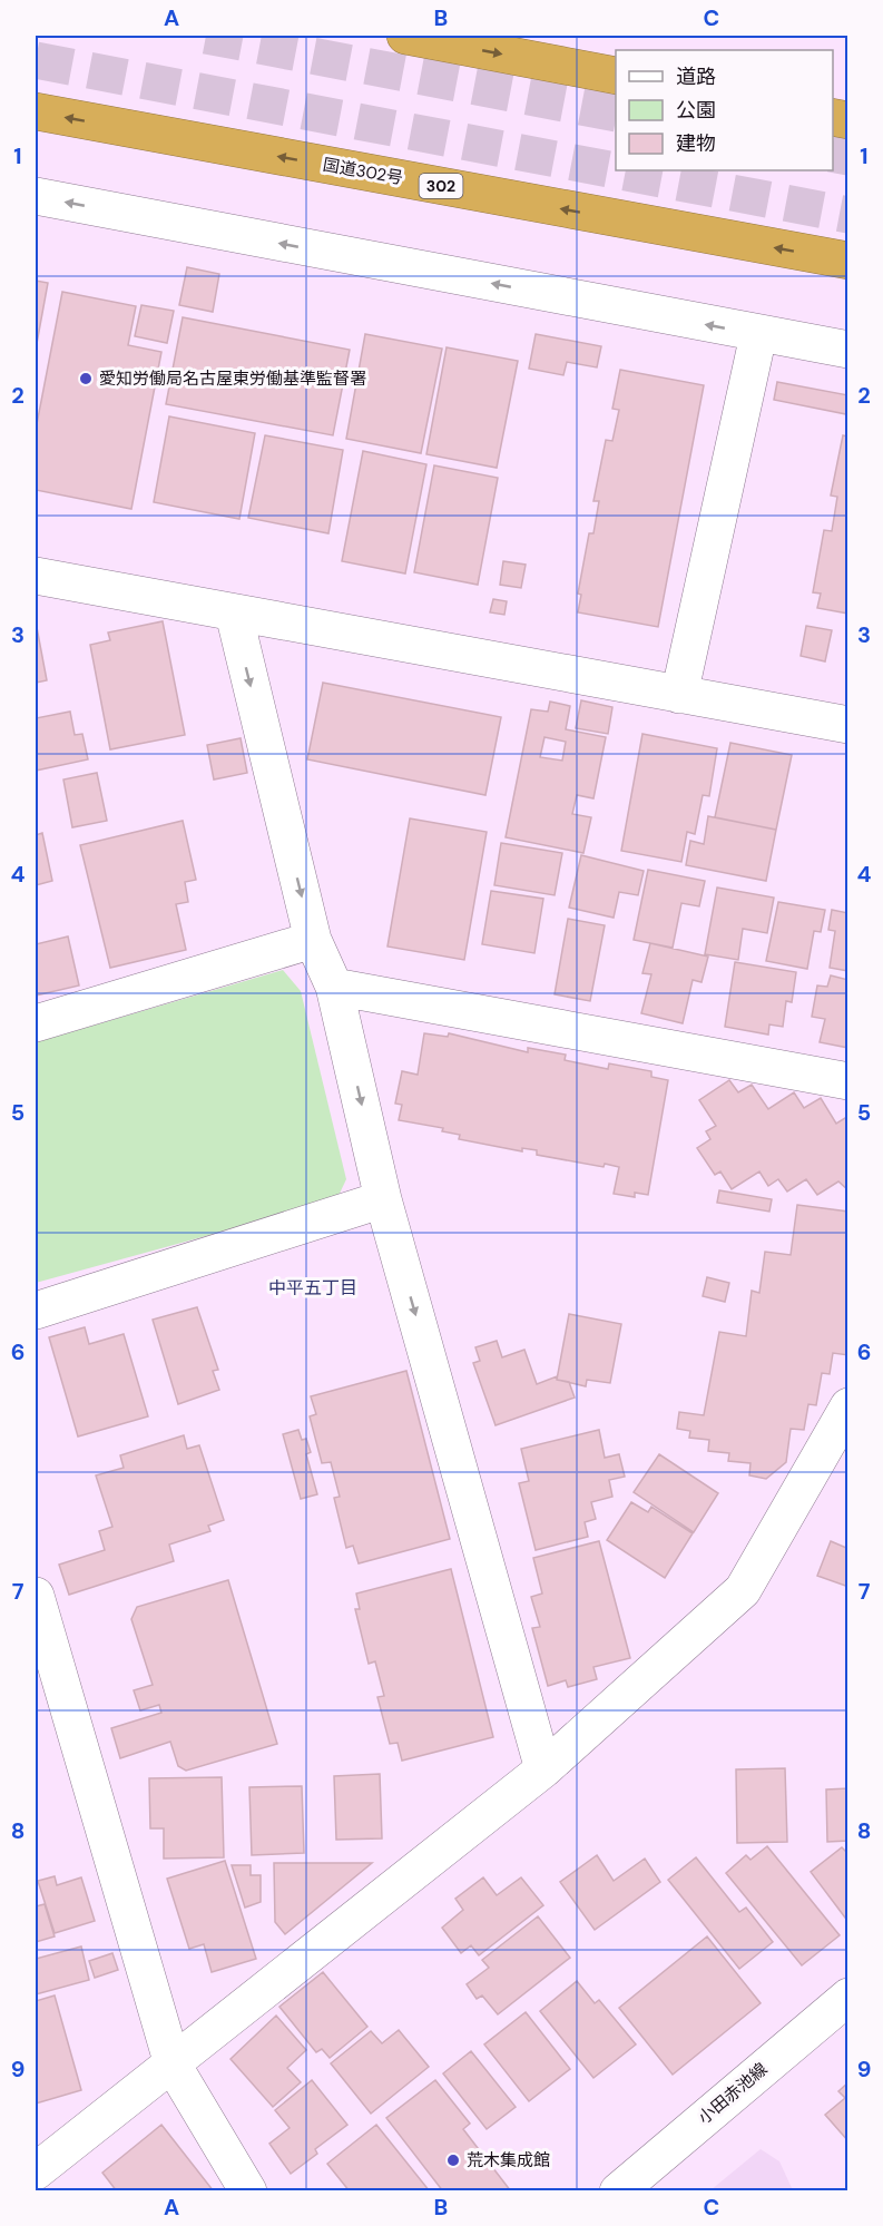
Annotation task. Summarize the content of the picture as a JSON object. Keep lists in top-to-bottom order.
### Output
{
  "streets": {
    "highway": ["国道302号", "302"],
    "street": ["小田赤池線"]
  },
  "one_way": ["国道302号"],
  "districts": ["中平五丁目"],
  "places": ["愛知労働局名古屋東労働基準監督署", "荒木集成館"],
  "legend": ["道路", "公園", "建物"],
  "grid": {
    "columns": ["A", "B", "C"],
    "rows": [
      "1",
      "2",
      "3",
      "4",
      "5",
      "6",
      "7",
      "8",
      "9"
    ]
  }
}
